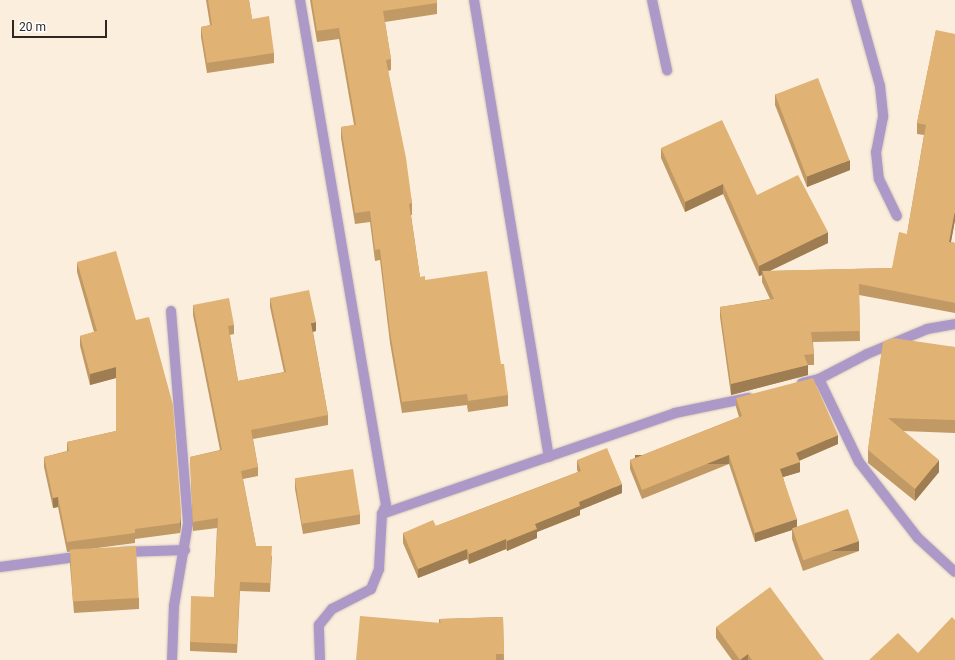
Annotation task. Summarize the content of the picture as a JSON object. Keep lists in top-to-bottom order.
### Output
{
  "scale_bar": "20 m"
}
